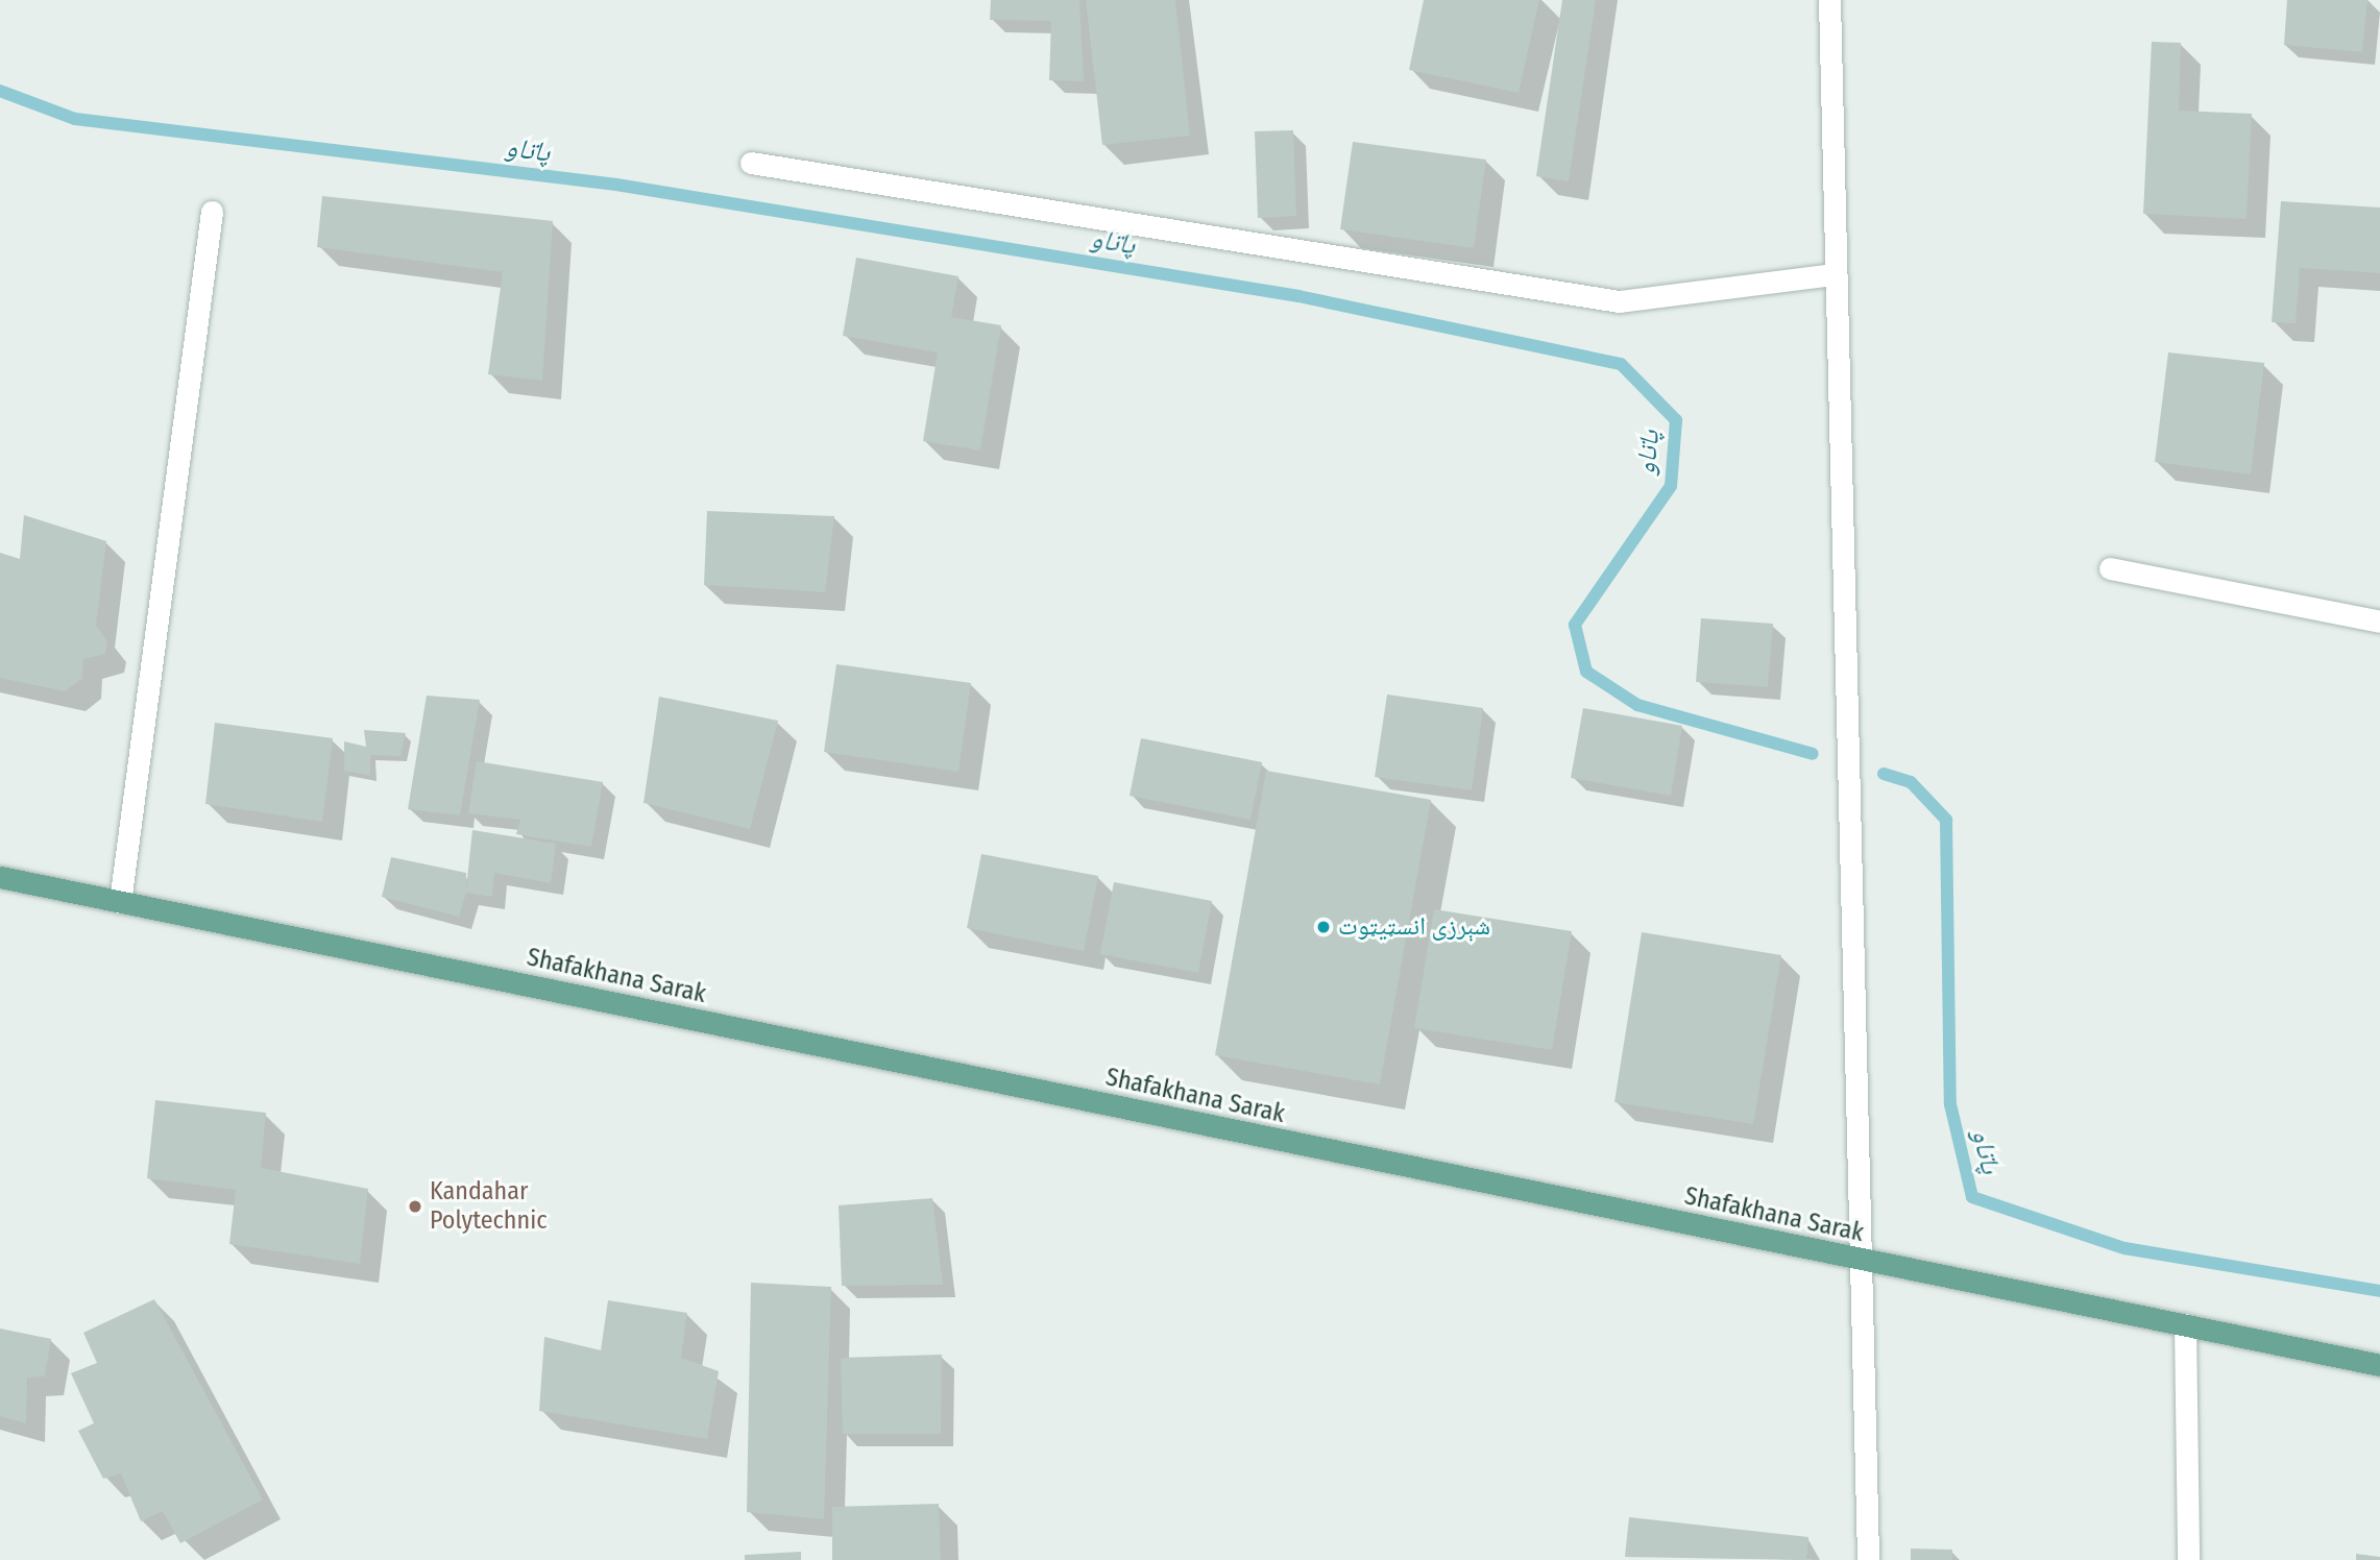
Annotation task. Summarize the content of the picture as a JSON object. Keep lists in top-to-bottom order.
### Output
{
  "streets": {
    "main road": ["Shafakhana Sarak"]
  },
  "water": ["پاتاو"],
  "places": ["شېرزی انسټيټوت", "Kandahar Polytechnic"]
}
